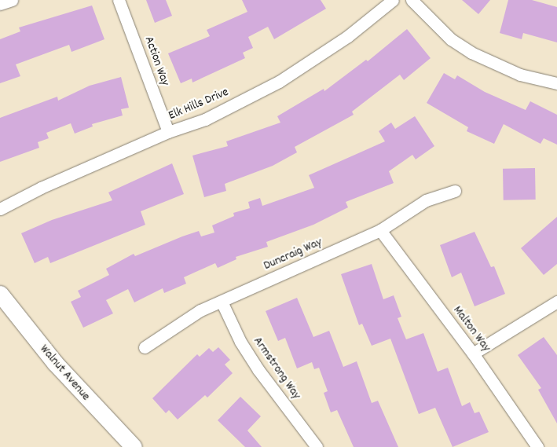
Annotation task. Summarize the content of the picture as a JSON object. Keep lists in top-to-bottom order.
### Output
{
  "streets": {
    "street": [
      "Action Way",
      "Elk Hills Drive",
      "Duncraig Way",
      "Malton Way",
      "Armstrong Way",
      "Walnut Avenue"
    ]
  },
  "crossings": [
    ["Action Way", "Elk Hills Drive"],
    ["Duncraig Way", "Malton Way"],
    ["Duncraig Way", "Armstrong Way"]
  ]
}
